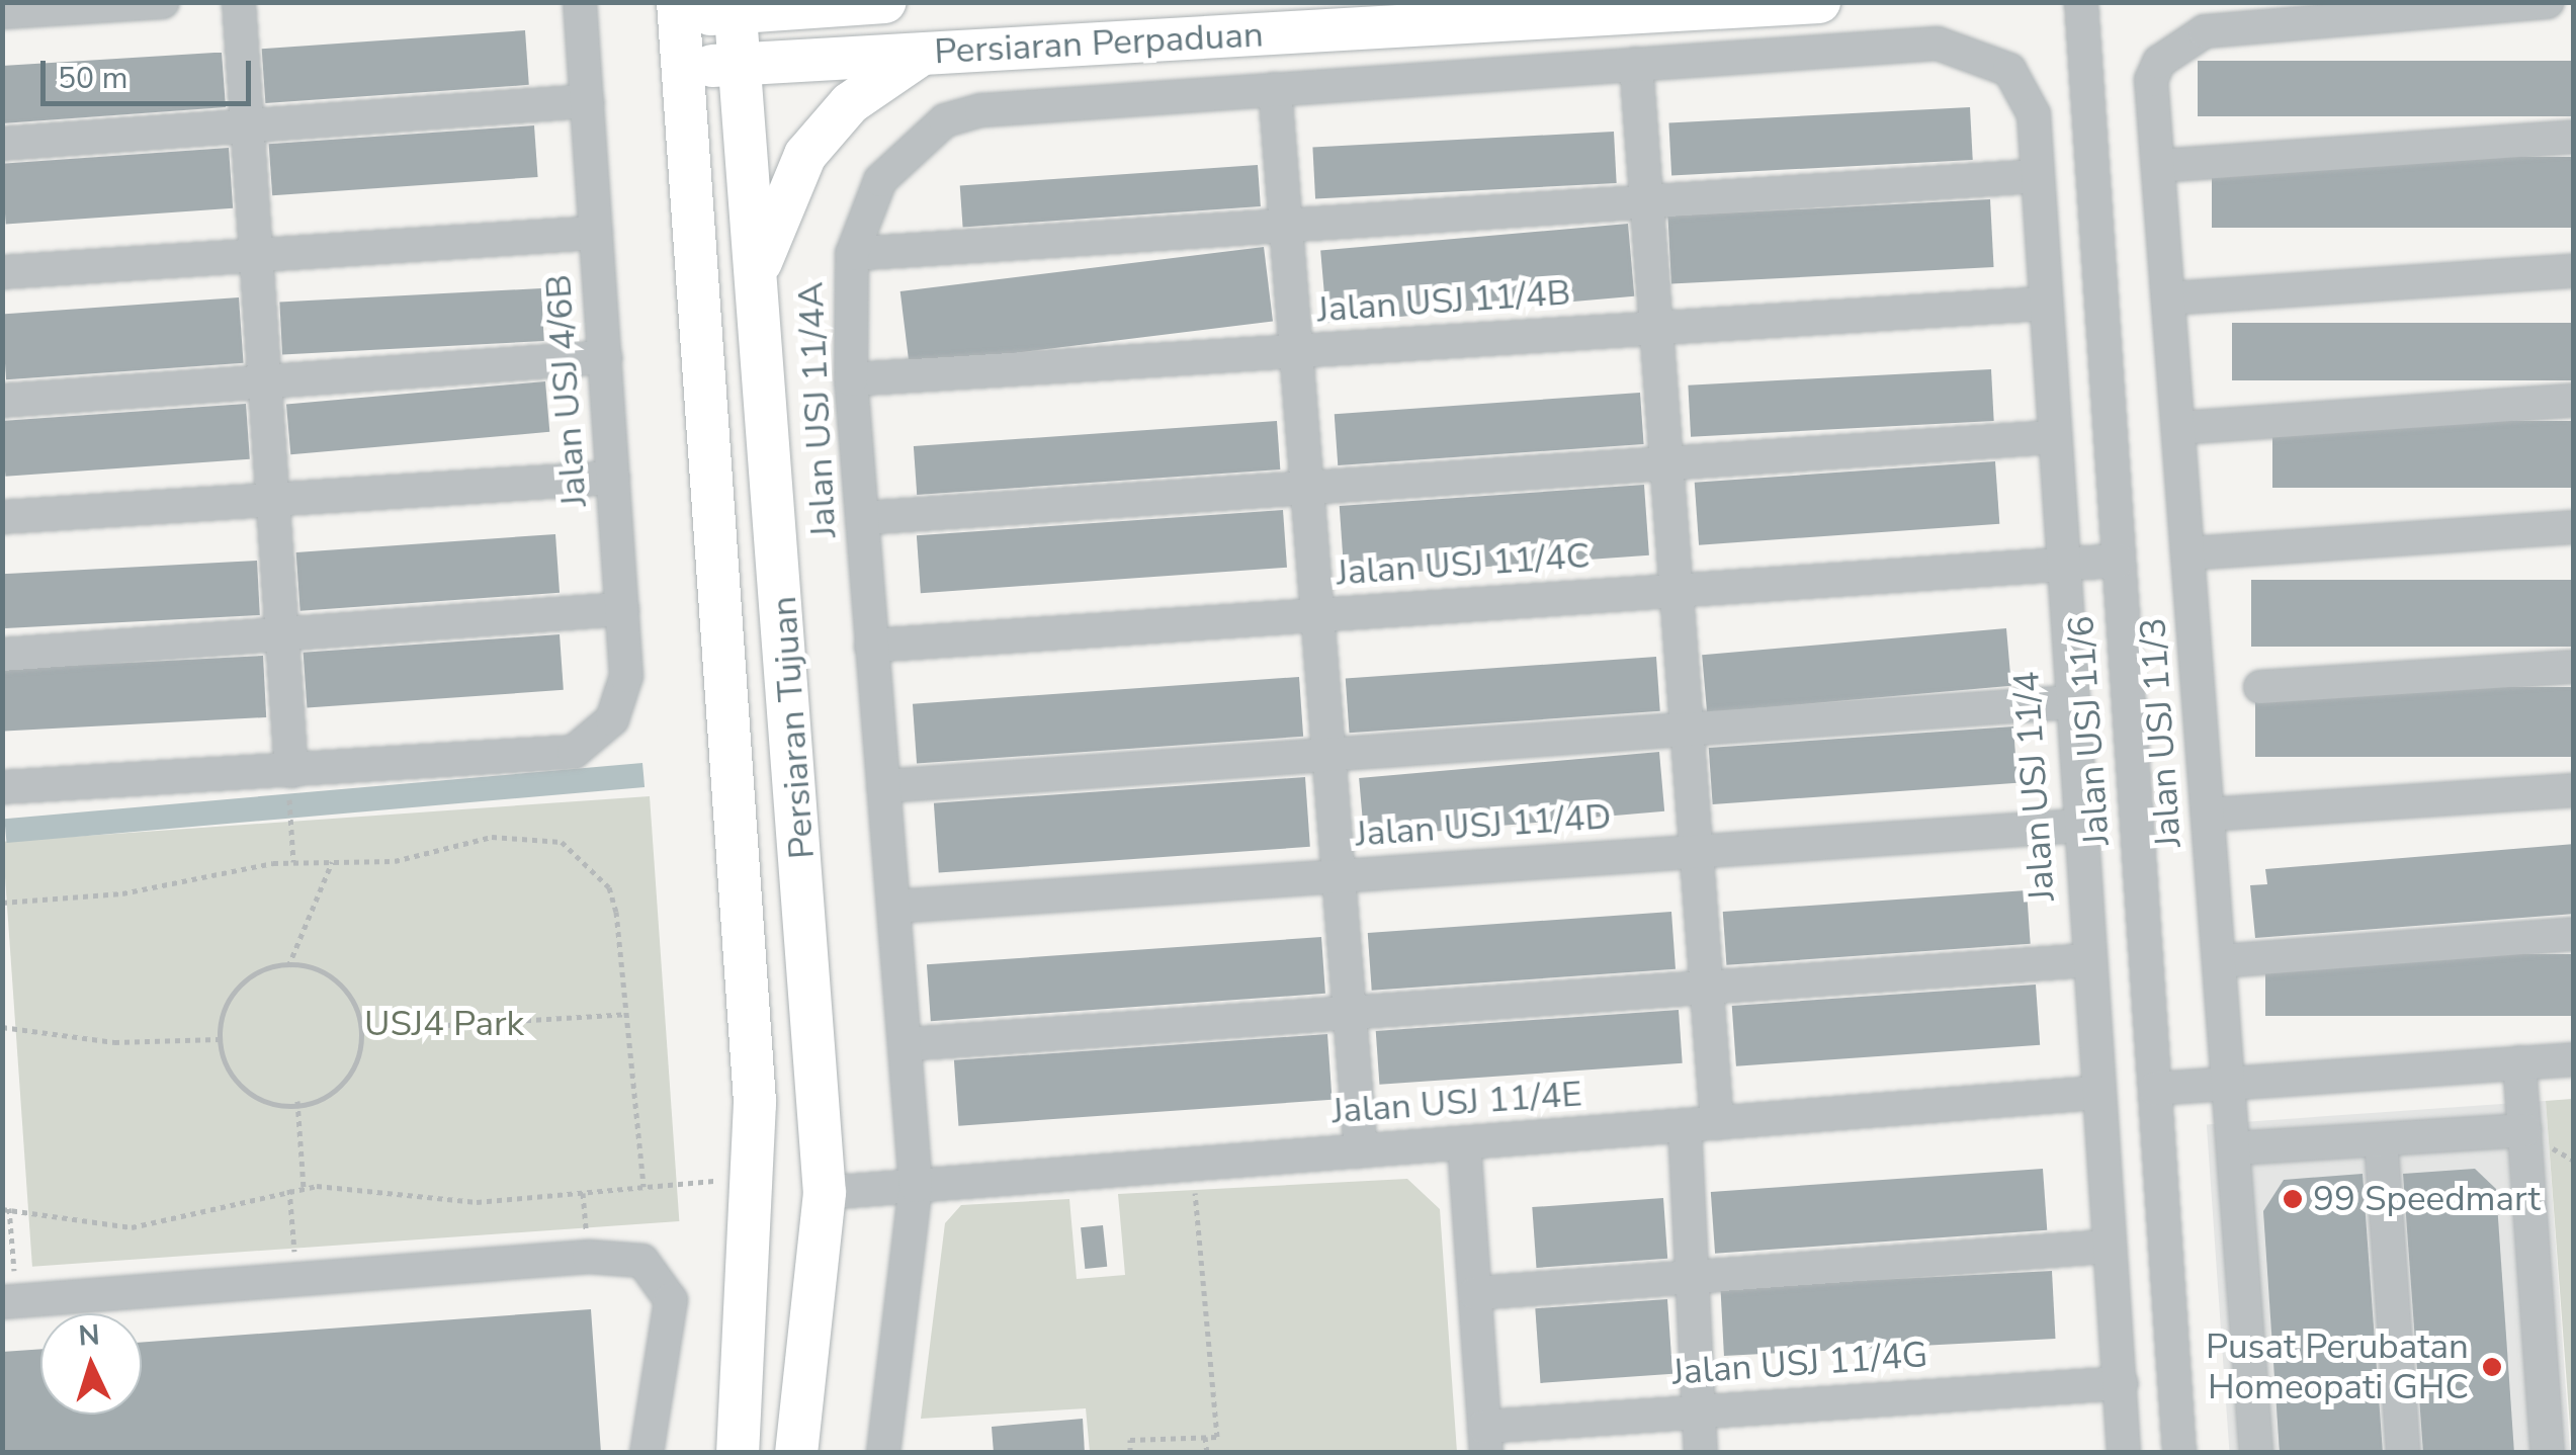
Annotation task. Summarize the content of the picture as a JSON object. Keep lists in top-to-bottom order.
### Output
{
  "streets": {
    "main road": ["Persiaran Perpaduan", "Persiaran Tujuan"],
    "street": [
      "Jalan USJ 11/4B",
      "Jalan USJ 4/6B",
      "Jalan USJ 11/4A",
      "Jalan USJ 11/4C",
      "Jalan USJ 11/6",
      "Jalan USJ 11/3",
      "Jalan USJ 11/4",
      "Jalan USJ 11/4D",
      "Jalan USJ 11/4E",
      "Jalan USJ 11/4G"
    ]
  },
  "crossings": [
    ["Persiaran Perpaduan", "Persiaran Tujuan"],
    ["Jalan USJ 11/4B", "Jalan USJ 11/4A"],
    ["Jalan USJ 11/4B", "Jalan USJ 11/4"],
    ["Jalan USJ 11/4A", "Jalan USJ 11/4C"],
    ["Jalan USJ 11/4A", "Jalan USJ 11/4"],
    ["Jalan USJ 11/4A", "Jalan USJ 11/4D"],
    ["Jalan USJ 11/4A", "Jalan USJ 11/4E"],
    ["Jalan USJ 11/4C", "Jalan USJ 11/6"],
    ["Jalan USJ 11/4C", "Jalan USJ 11/4"],
    ["Persiaran Tujuan", "Jalan USJ 11/4E"],
    ["Jalan USJ 11/4", "Jalan USJ 11/4D"],
    ["Jalan USJ 11/4", "Jalan USJ 11/4E"],
    ["Jalan USJ 11/4", "Jalan USJ 11/4G"]
  ],
  "parks": ["USJ4 Park"],
  "places": ["99 Speedmart", "Pusat Perubatan Homeopati GHC"],
  "scale_bar": "50 m",
  "north": "top"
}
